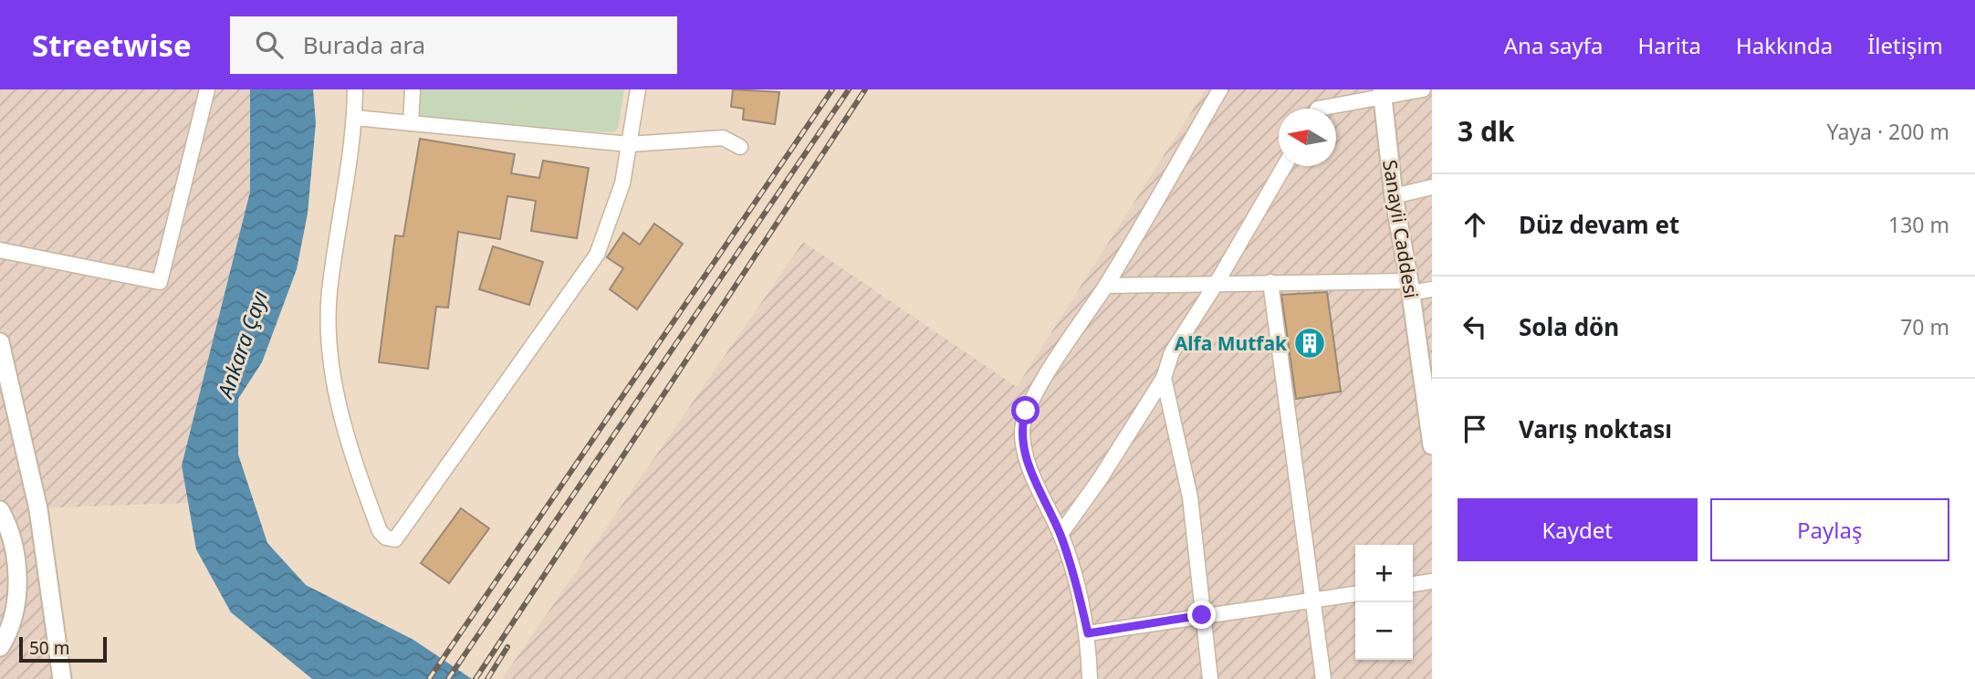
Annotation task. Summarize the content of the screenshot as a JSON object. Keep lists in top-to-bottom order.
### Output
{
  "streets": {
    "street": ["Sanayii Caddesi"]
  },
  "water": ["Ankara Çayı"],
  "places": {
    "building": ["Alfa Mutfak"]
  },
  "scale_bar": "50 m",
  "north": "left",
  "page": {
    "header": "Streetwise",
    "search": "Burada ara",
    "nav": [
      "Ana sayfa",
      "Harita",
      "Hakkında",
      "İletişim"
    ],
    "heading": ["3 dk", "Yaya · 200 m"],
    "list": [
      ["Düz devam et", "130 m"],
      ["Sola dön", "70 m"],
      "Varış noktası"
    ],
    "buttons": ["Kaydet", "Paylaş"],
    "map_buttons": ["+", "−"],
    "scale": "50 m"
  }
}
